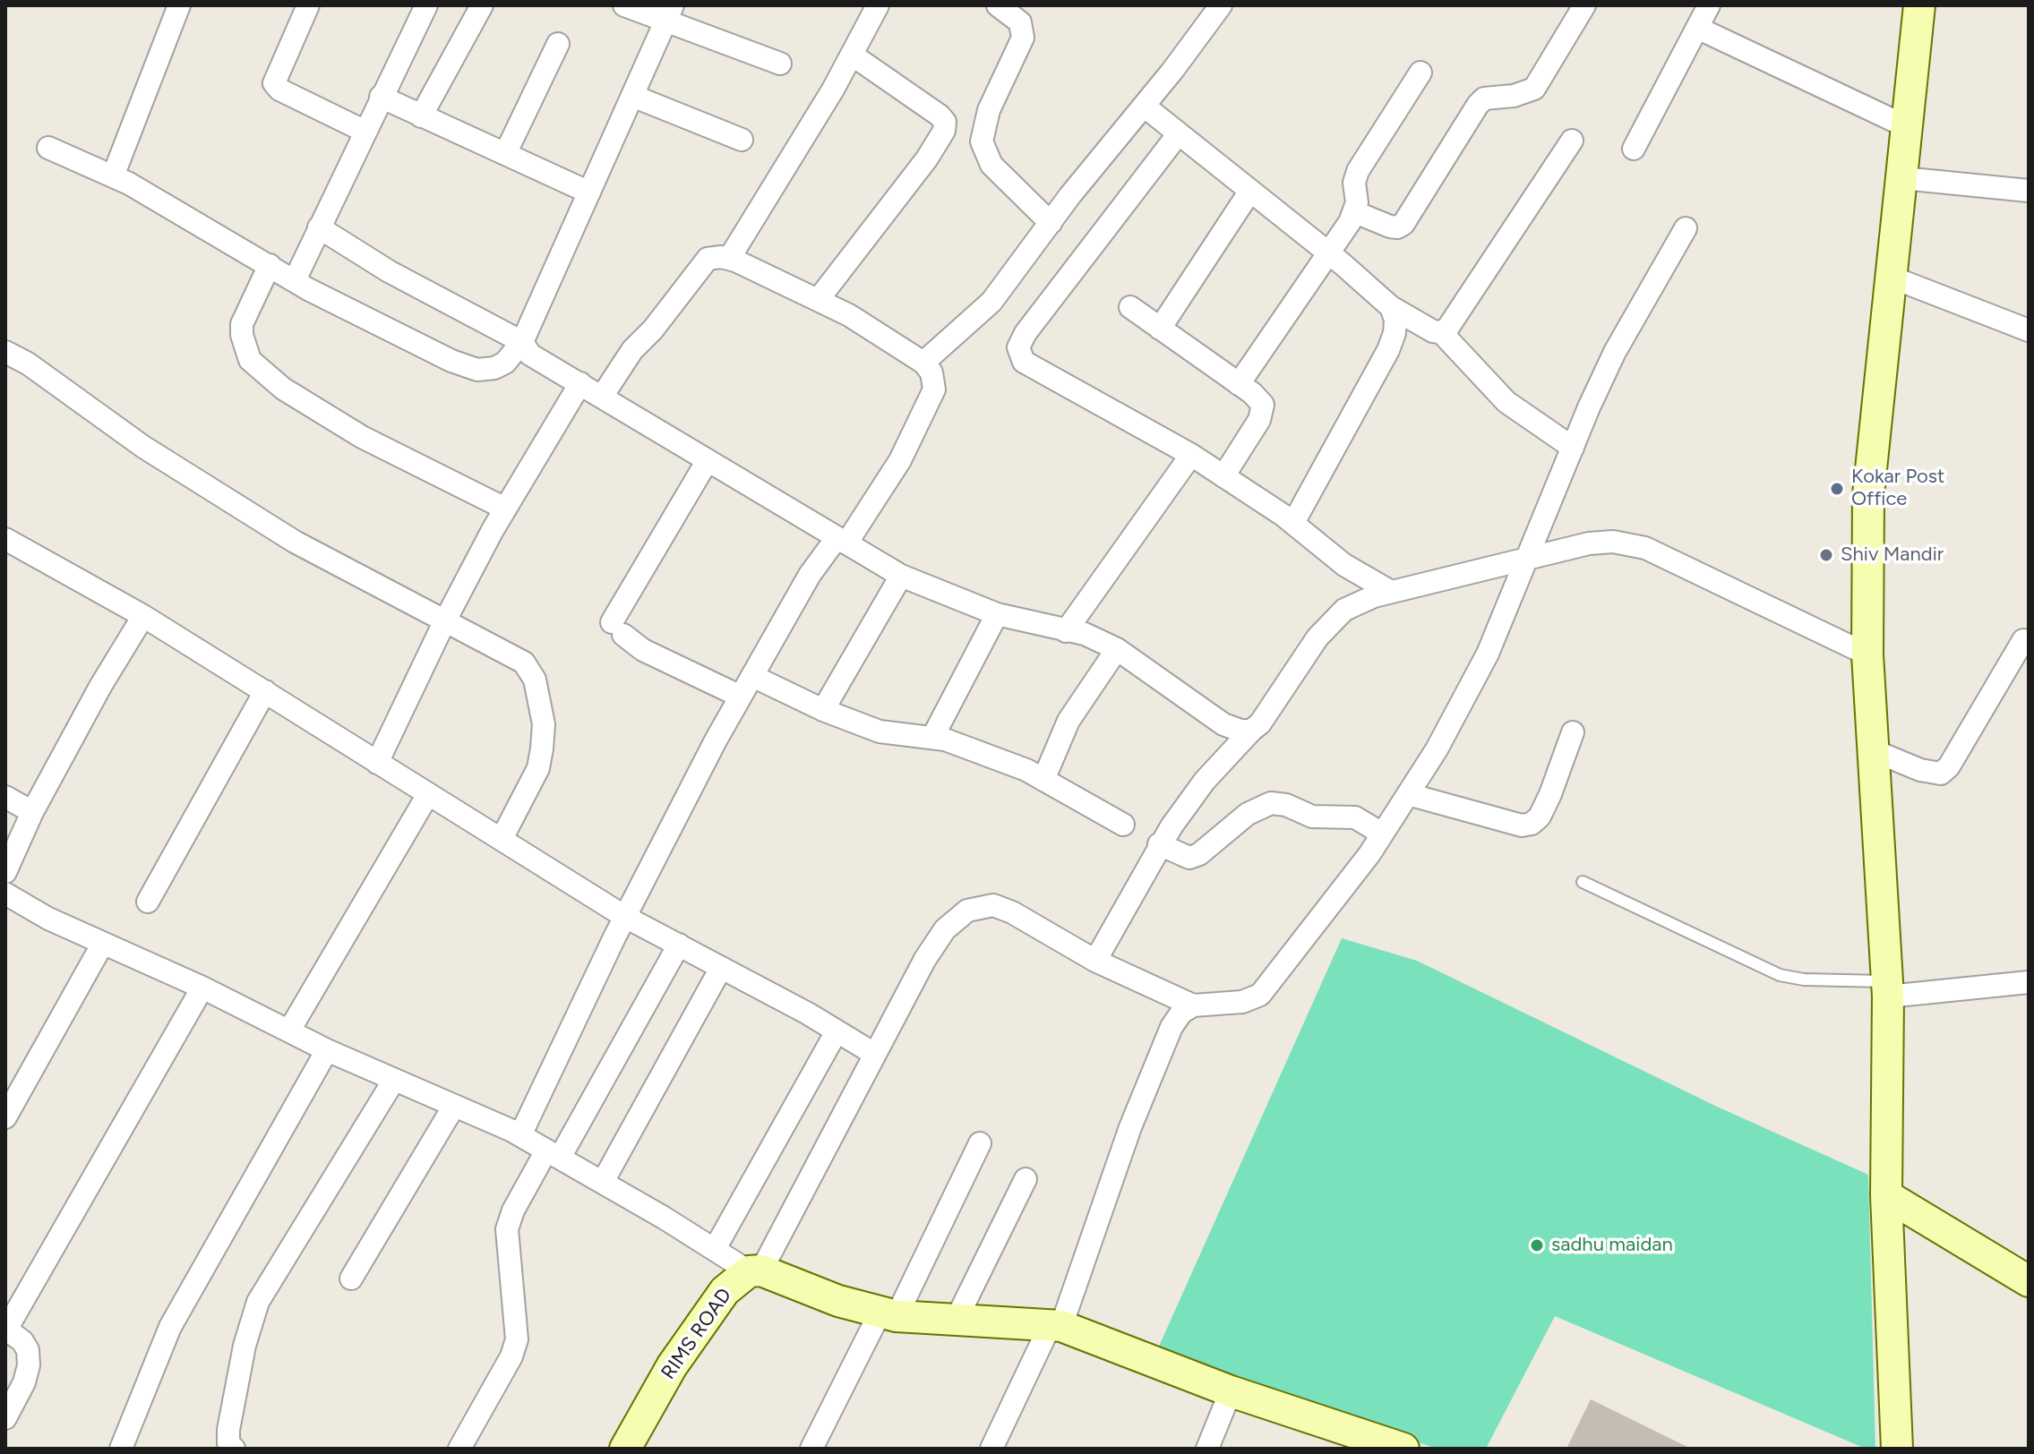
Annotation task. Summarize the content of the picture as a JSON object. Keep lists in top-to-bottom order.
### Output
{
  "streets": {
    "main road": ["RIMS ROAD"]
  },
  "places": ["Kokar Post Office", "Shiv Mandir", "sadhu maidan"]
}
